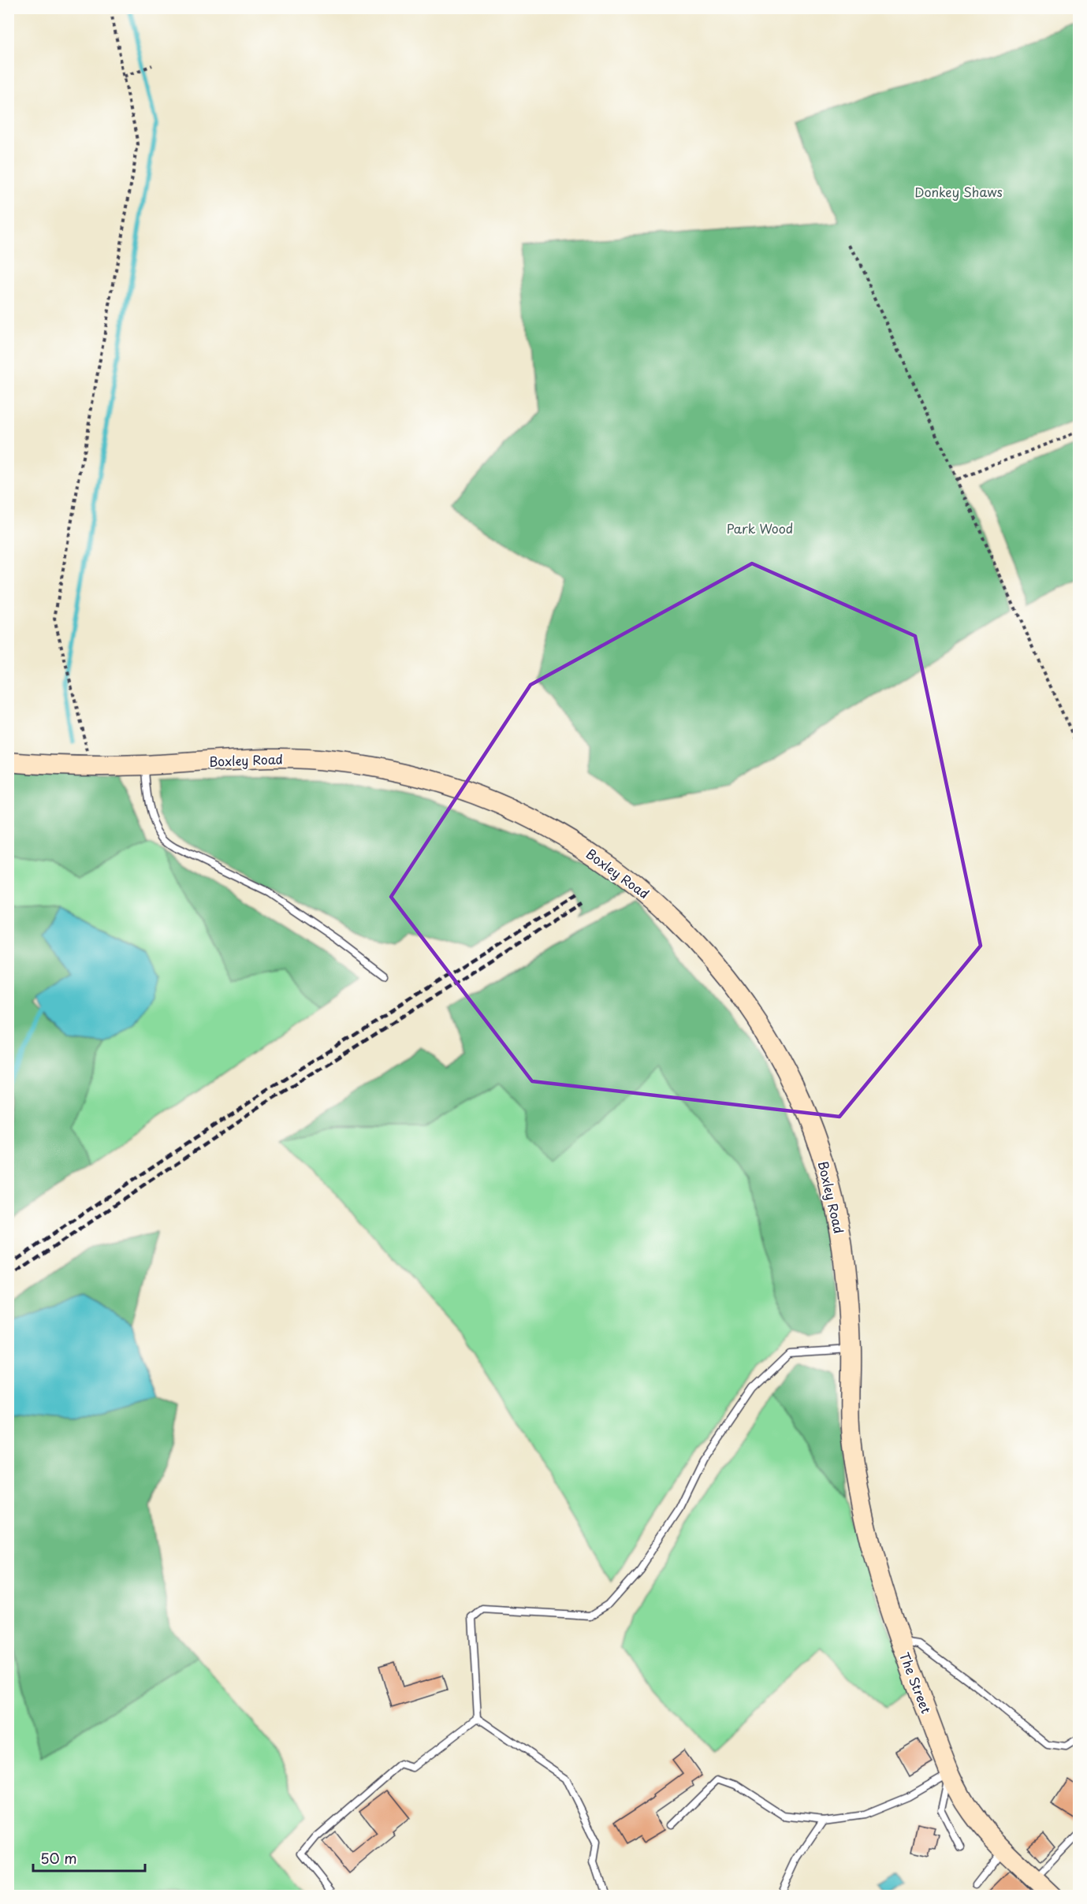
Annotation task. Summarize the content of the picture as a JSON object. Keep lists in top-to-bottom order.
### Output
{
  "streets": {
    "street": ["Boxley Road", "The Street"]
  },
  "crossings": [
    ["Boxley Road", "The Street"]
  ],
  "parks": ["Donkey Shaws", "Park Wood"],
  "scale_bar": "50 m"
}
